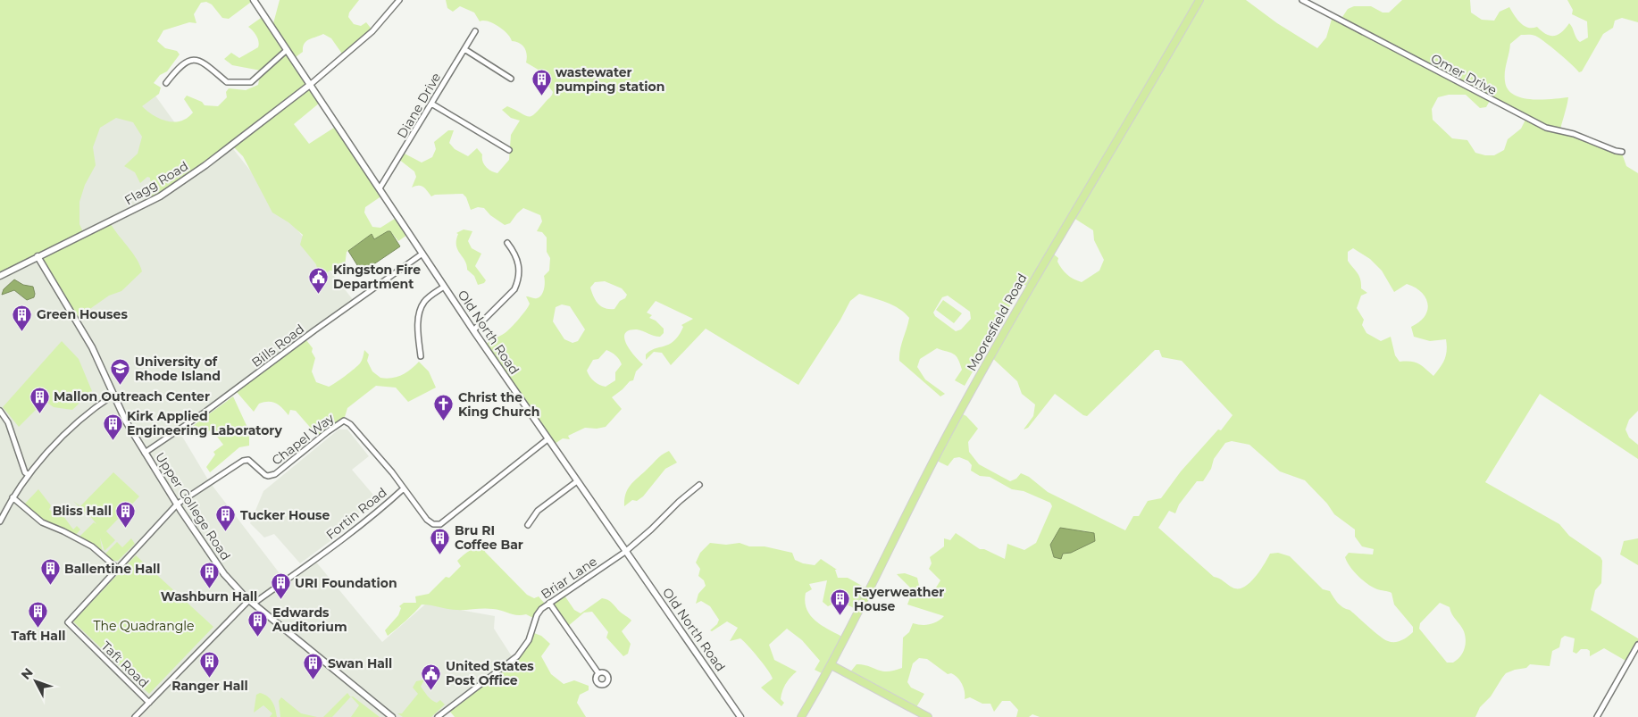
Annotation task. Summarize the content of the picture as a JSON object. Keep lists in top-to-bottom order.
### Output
{
  "streets": {
    "main road": ["Mooresfield Road"],
    "street": [
      "Omer Drive",
      "Diane Drive",
      "Flagg Road",
      "Old North Road",
      "Bills Road",
      "Chapel Way",
      "Upper College Road",
      "Fortin Road",
      "Briar Lane",
      "Taft Road"
    ]
  },
  "crossings": [
    ["Diane Drive", "Old North Road"],
    ["Flagg Road", "Old North Road"],
    ["Flagg Road", "Upper College Road"],
    ["Old North Road", "Bills Road"],
    ["Old North Road", "Fortin Road"],
    ["Old North Road", "Briar Lane"],
    ["Bills Road", "Upper College Road"],
    ["Chapel Way", "Upper College Road"],
    ["Chapel Way", "Fortin Road"],
    ["Upper College Road", "Fortin Road"],
    ["Fortin Road", "Taft Road"]
  ],
  "parks": ["The Quadrangle"],
  "places": {
    "building": [
      "wastewater pumping station",
      "Green Houses",
      "Mallon Outreach Center",
      "Kirk Applied Engineering Laboratory",
      "Bliss Hall",
      "Tucker House",
      "Bru RI Coffee Bar",
      "Ballentine Hall",
      "Washburn Hall",
      "URI Foundation",
      "Fayerweather House",
      "Taft Hall",
      "Edwards Auditorium",
      "Ranger Hall",
      "Swan Hall"
    ],
    "public building": ["Kingston Fire Department", "United States Post Office"],
    "school or university": ["University of Rhode Island"],
    "church": ["Christ the King Church"]
  },
  "north": "top left"
}
